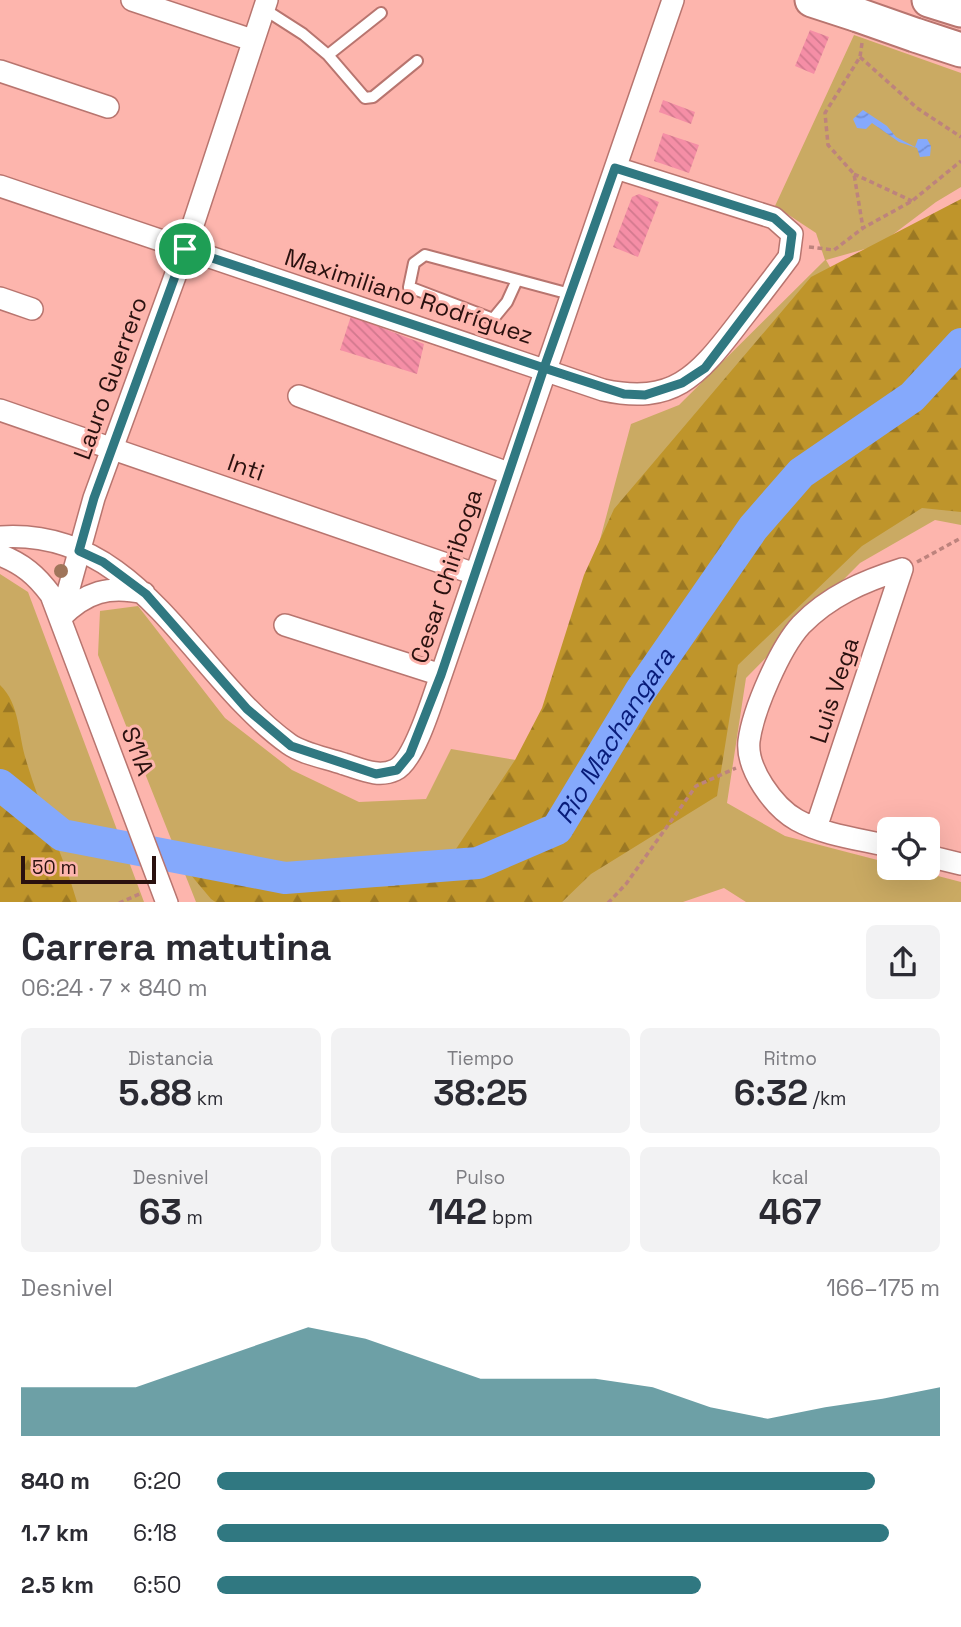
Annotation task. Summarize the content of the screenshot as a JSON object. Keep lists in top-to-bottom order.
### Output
{
  "streets": {
    "street": [
      "Maximiliano Rodríguez",
      "Lauro Guerrero",
      "Inti",
      "Cesar Chiriboga",
      "Luis Vega",
      "S11A"
    ]
  },
  "crossings": [
    ["Maximiliano Rodríguez", "Lauro Guerrero"],
    ["Maximiliano Rodríguez", "Cesar Chiriboga"],
    ["Lauro Guerrero", "Inti"],
    ["Lauro Guerrero", "Cesar Chiriboga"],
    ["Lauro Guerrero", "S11A"],
    ["Inti", "Cesar Chiriboga"]
  ],
  "water": ["Rio Machangara"],
  "scale_bar": "50 m",
  "page": {
    "scale": "50 m",
    "heading": ["Carrera matutina", "06:24 · 7 × 840 m"],
    "stats": [
      ["Distancia", "5.88 km"],
      ["Tiempo", "38:25"],
      ["Ritmo", "6:32 /km"],
      ["Desnivel", "63 m"],
      ["Pulso", "142 bpm"],
      ["kcal", "467"]
    ],
    "chart": ["Desnivel", "166–175 m"],
    "list": [
      {
        "name": "840 m",
        "note": "6:20"
      },
      {
        "name": "1.7 km",
        "note": "6:18"
      },
      {
        "name": "2.5 km",
        "note": "6:50"
      }
    ]
  }
}
